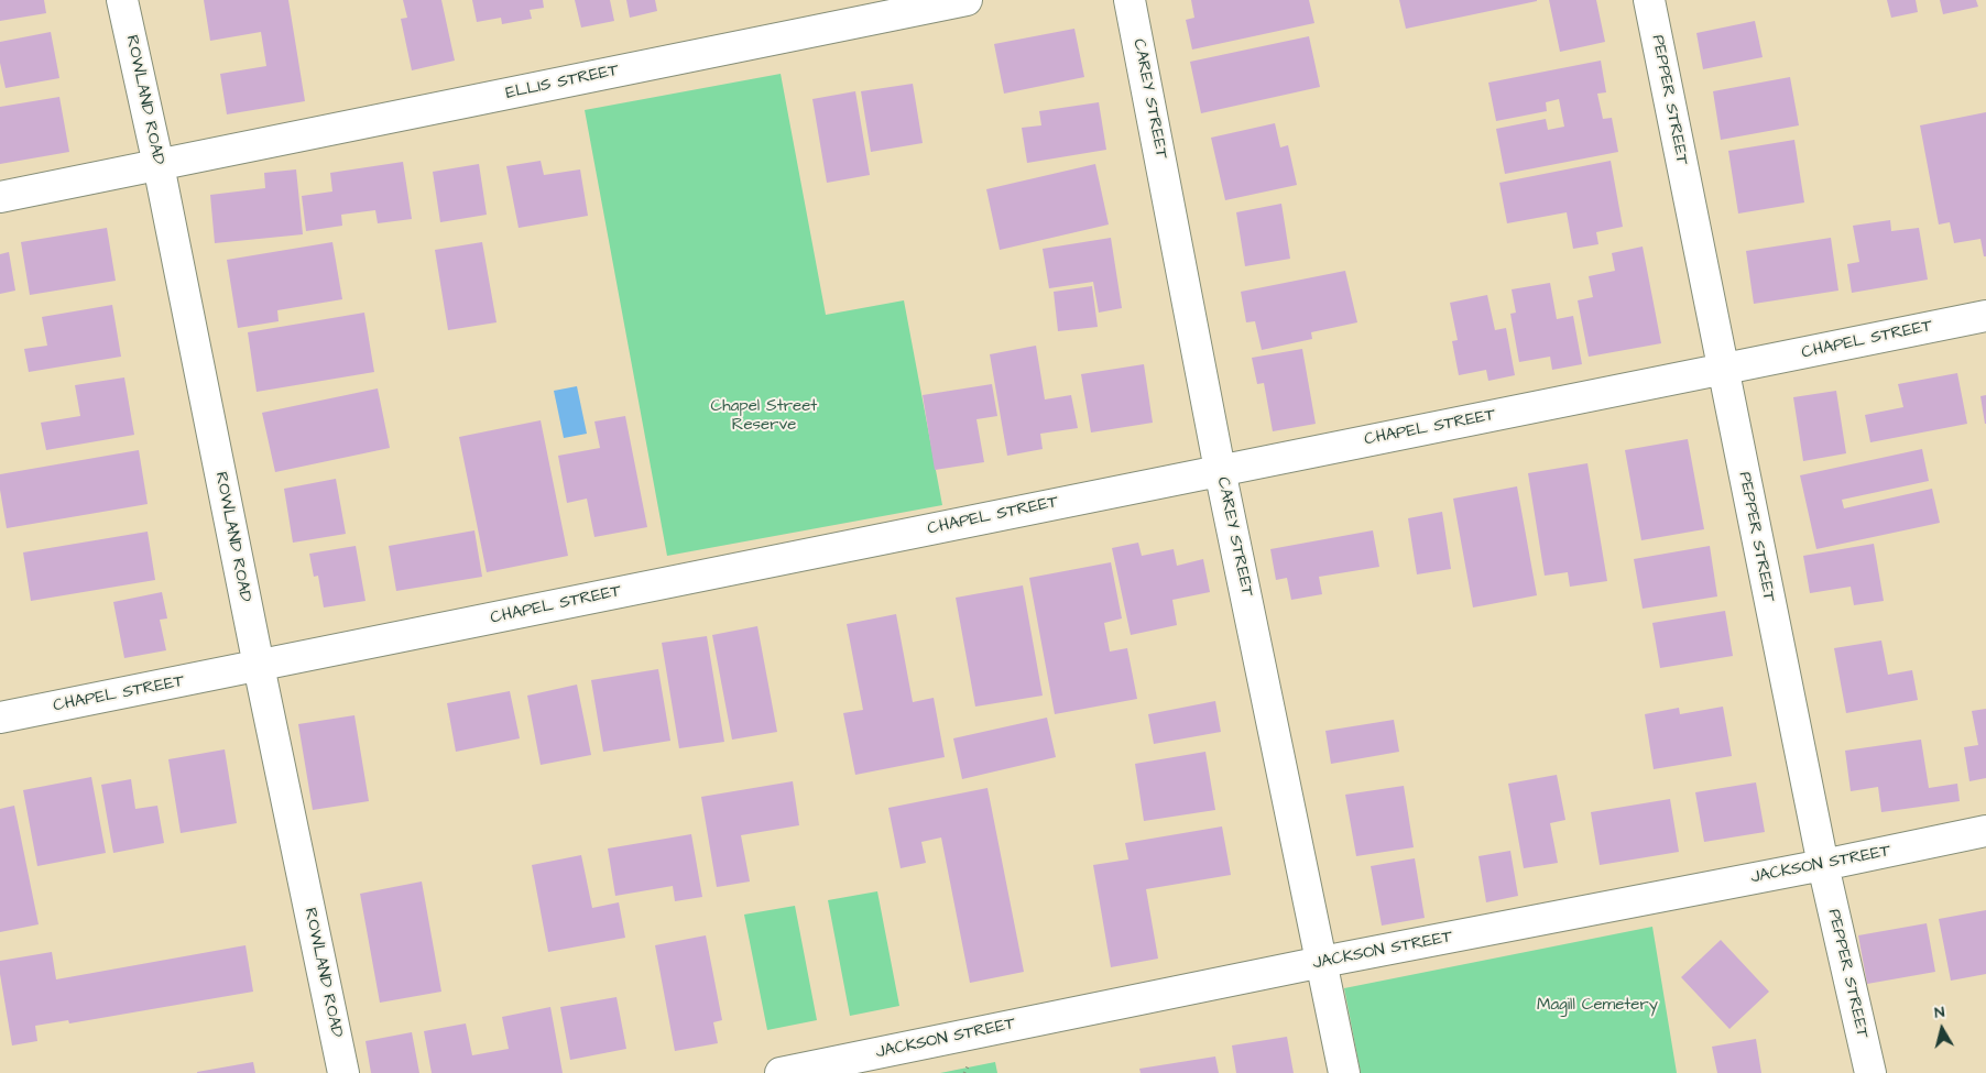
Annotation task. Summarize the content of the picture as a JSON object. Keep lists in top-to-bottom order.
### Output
{
  "streets": {
    "street": [
      "ELLIS STREET",
      "CAREY STREET",
      "ROWLAND ROAD",
      "PEPPER STREET",
      "CHAPEL STREET",
      "JACKSON STREET"
    ]
  },
  "crossings": [
    ["ELLIS STREET", "ROWLAND ROAD"],
    ["CAREY STREET", "CHAPEL STREET"],
    ["CAREY STREET", "JACKSON STREET"],
    ["ROWLAND ROAD", "CHAPEL STREET"],
    ["PEPPER STREET", "CHAPEL STREET"],
    ["PEPPER STREET", "JACKSON STREET"]
  ],
  "parks": ["Chapel Street Reserve", "Magill Cemetery"],
  "north": "top"
}
